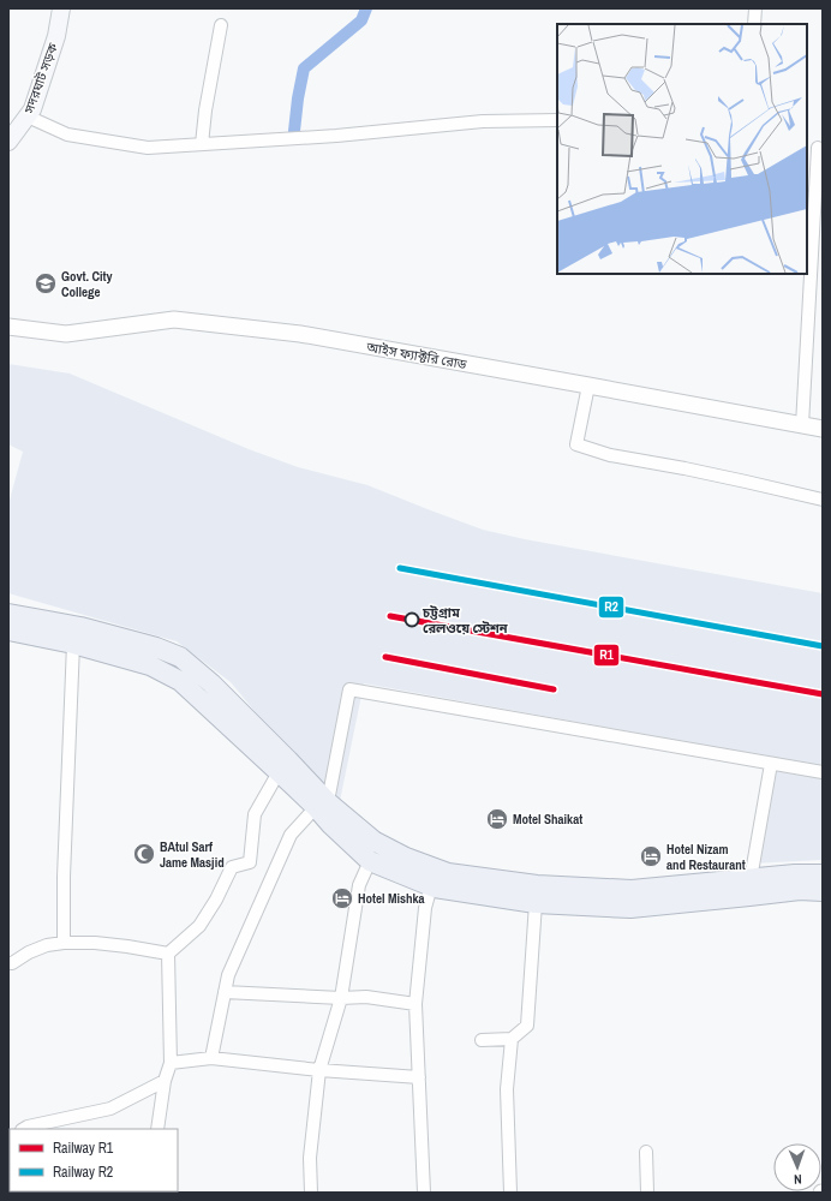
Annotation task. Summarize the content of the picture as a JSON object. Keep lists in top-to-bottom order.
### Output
{
  "streets": {
    "main road": ["সদরঘাট সড়ক"],
    "street": ["আইস ফ্যাক্টরি রোড"]
  },
  "places": {
    "school or university": ["Govt. City College"],
    "other": ["চট্টগ্রাম রেলওয়ে স্টেশন"],
    "hotel": ["Motel Shaikat", "Hotel Nizam and Restaurant", "Hotel Mishka"],
    "mosque": ["BAtul Sarf Jame Masjid"]
  },
  "lines": ["rail line R2", "rail line R1"],
  "legend": ["Railway R1", "Railway R2"],
  "north": "bottom"
}
